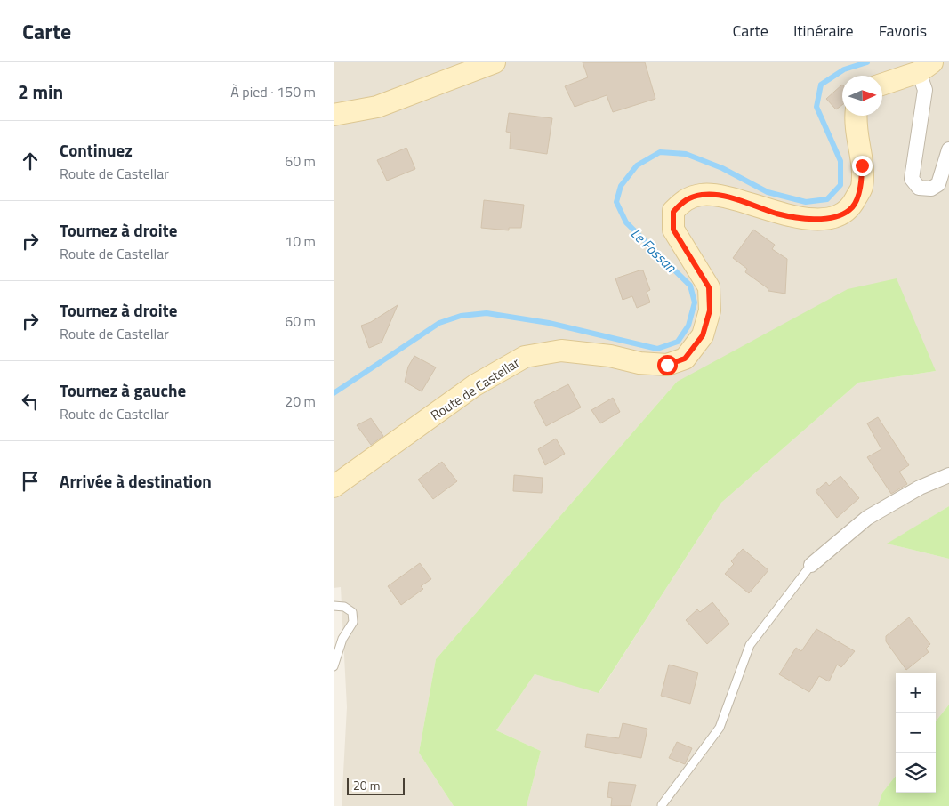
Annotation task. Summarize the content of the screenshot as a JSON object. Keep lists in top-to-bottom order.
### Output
{
  "streets": {
    "street": ["Route de Castellar"]
  },
  "water": ["Le Fossan"],
  "scale_bar": "20 m",
  "north": "right",
  "page": {
    "header": "Carte",
    "nav": ["Carte", "Itinéraire", "Favoris"],
    "heading": ["2 min", "À pied · 150 m"],
    "list": [
      ["Continuez", "Route de Castellar", "60 m"],
      ["Tournez à droite", "Route de Castellar", "10 m"],
      ["Tournez à droite", "Route de Castellar", "60 m"],
      ["Tournez à gauche", "Route de Castellar", "20 m"],
      "Arrivée à destination"
    ],
    "map_buttons": ["+", "−"],
    "scale": "20 m"
  }
}
